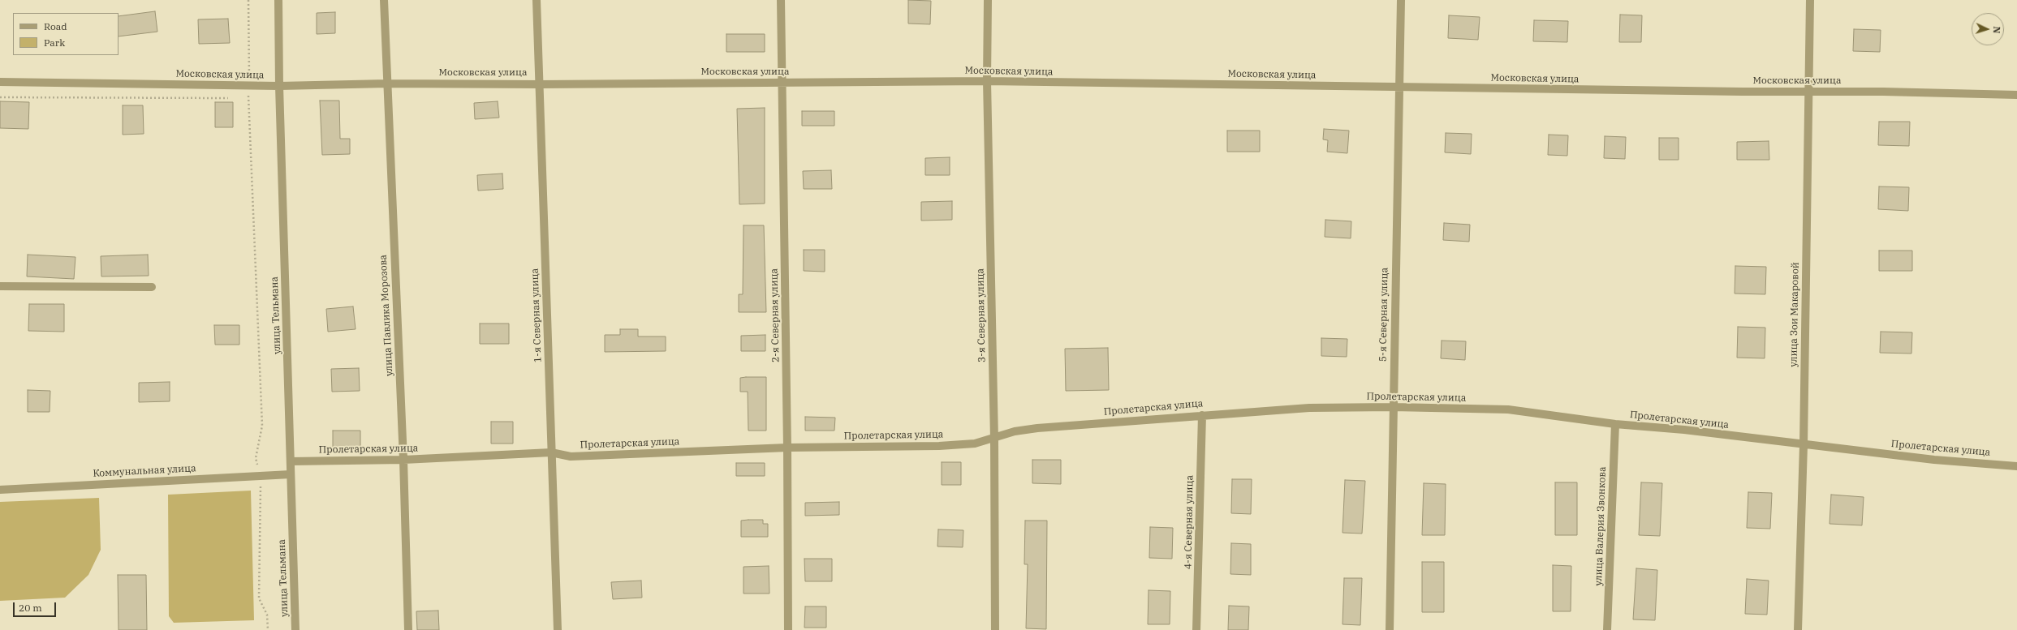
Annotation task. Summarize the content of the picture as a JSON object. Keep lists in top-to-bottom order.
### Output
{
  "streets": {
    "street": [
      "Московская улица",
      "5-я Северная улица",
      "улица Зои Макаровой",
      "улица Тельмана",
      "улица Павлика Морозова",
      "1-я Северная улица",
      "2-я Северная улица",
      "3-я Северная улица",
      "Пролетарская улица",
      "Коммунальная улица",
      "4-я Северная улица",
      "улица Валерия Звонкова"
    ]
  },
  "crossings": [
    ["Московская улица", "5-я Северная улица"],
    ["Московская улица", "улица Зои Макаровой"],
    ["Московская улица", "улица Тельмана"],
    ["Московская улица", "улица Павлика Морозова"],
    ["Московская улица", "1-я Северная улица"],
    ["Московская улица", "2-я Северная улица"],
    ["Московская улица", "3-я Северная улица"],
    ["5-я Северная улица", "Пролетарская улица"],
    ["улица Зои Макаровой", "Пролетарская улица"],
    ["улица Тельмана", "Пролетарская улица"],
    ["улица Тельмана", "Коммунальная улица"],
    ["улица Павлика Морозова", "Пролетарская улица"],
    ["1-я Северная улица", "Пролетарская улица"],
    ["2-я Северная улица", "Пролетарская улица"],
    ["3-я Северная улица", "Пролетарская улица"],
    ["Пролетарская улица", "4-я Северная улица"],
    ["Пролетарская улица", "улица Валерия Звонкова"]
  ],
  "legend": ["Road", "Park"],
  "scale_bar": "20 m",
  "north": "right"
}
